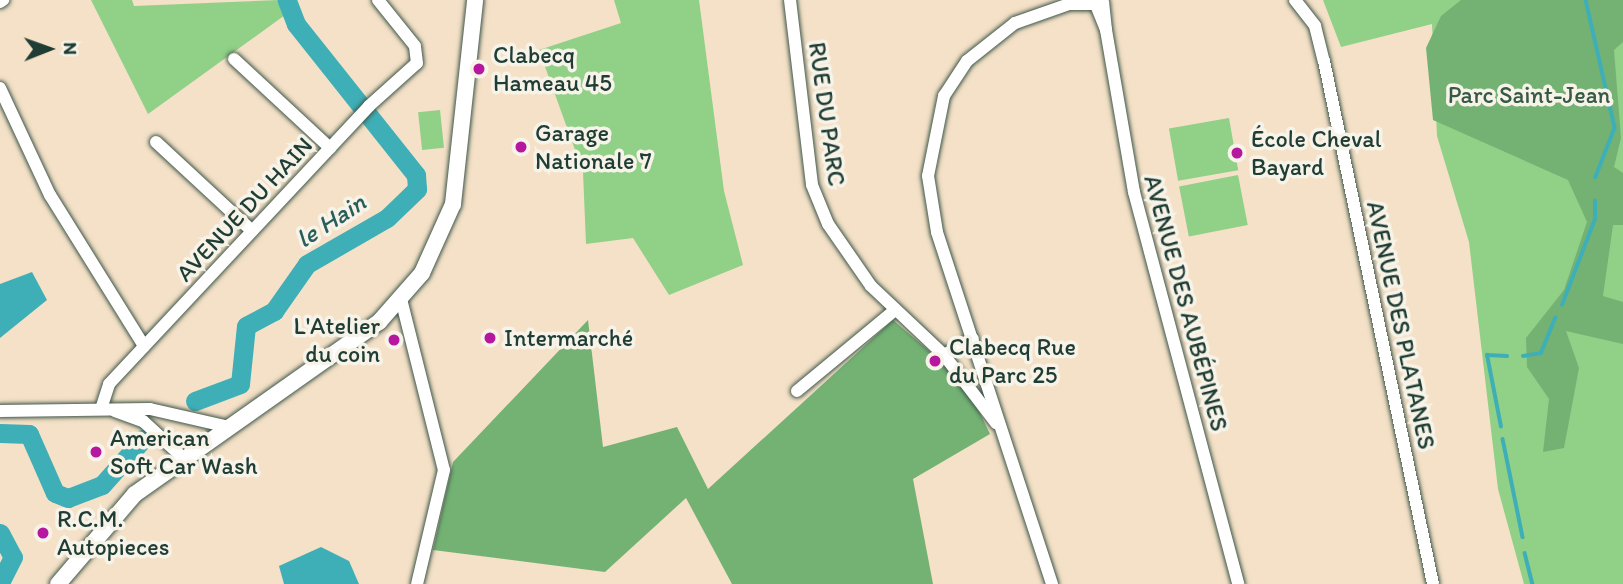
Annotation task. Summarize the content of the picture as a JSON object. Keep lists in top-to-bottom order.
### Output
{
  "streets": {
    "street": [
      "RUE DU PARC",
      "AVENUE DU HAIN",
      "AVENUE DES AUBÉPINES",
      "AVENUE DES PLATANES"
    ]
  },
  "crossings": [
    ["RUE DU PARC", "AVENUE DES AUBÉPINES"]
  ],
  "water": ["le Hain"],
  "parks": ["Parc Saint-Jean"],
  "places": [
    "Clabecq Hameau 45",
    "Garage Nationale 7",
    "École Cheval Bayard",
    "Intermarché",
    "L'Atelier du coin",
    "Clabecq Rue du Parc 25",
    "American Soft Car Wash",
    "R.C.M. Autopieces"
  ],
  "north": "right"
}
